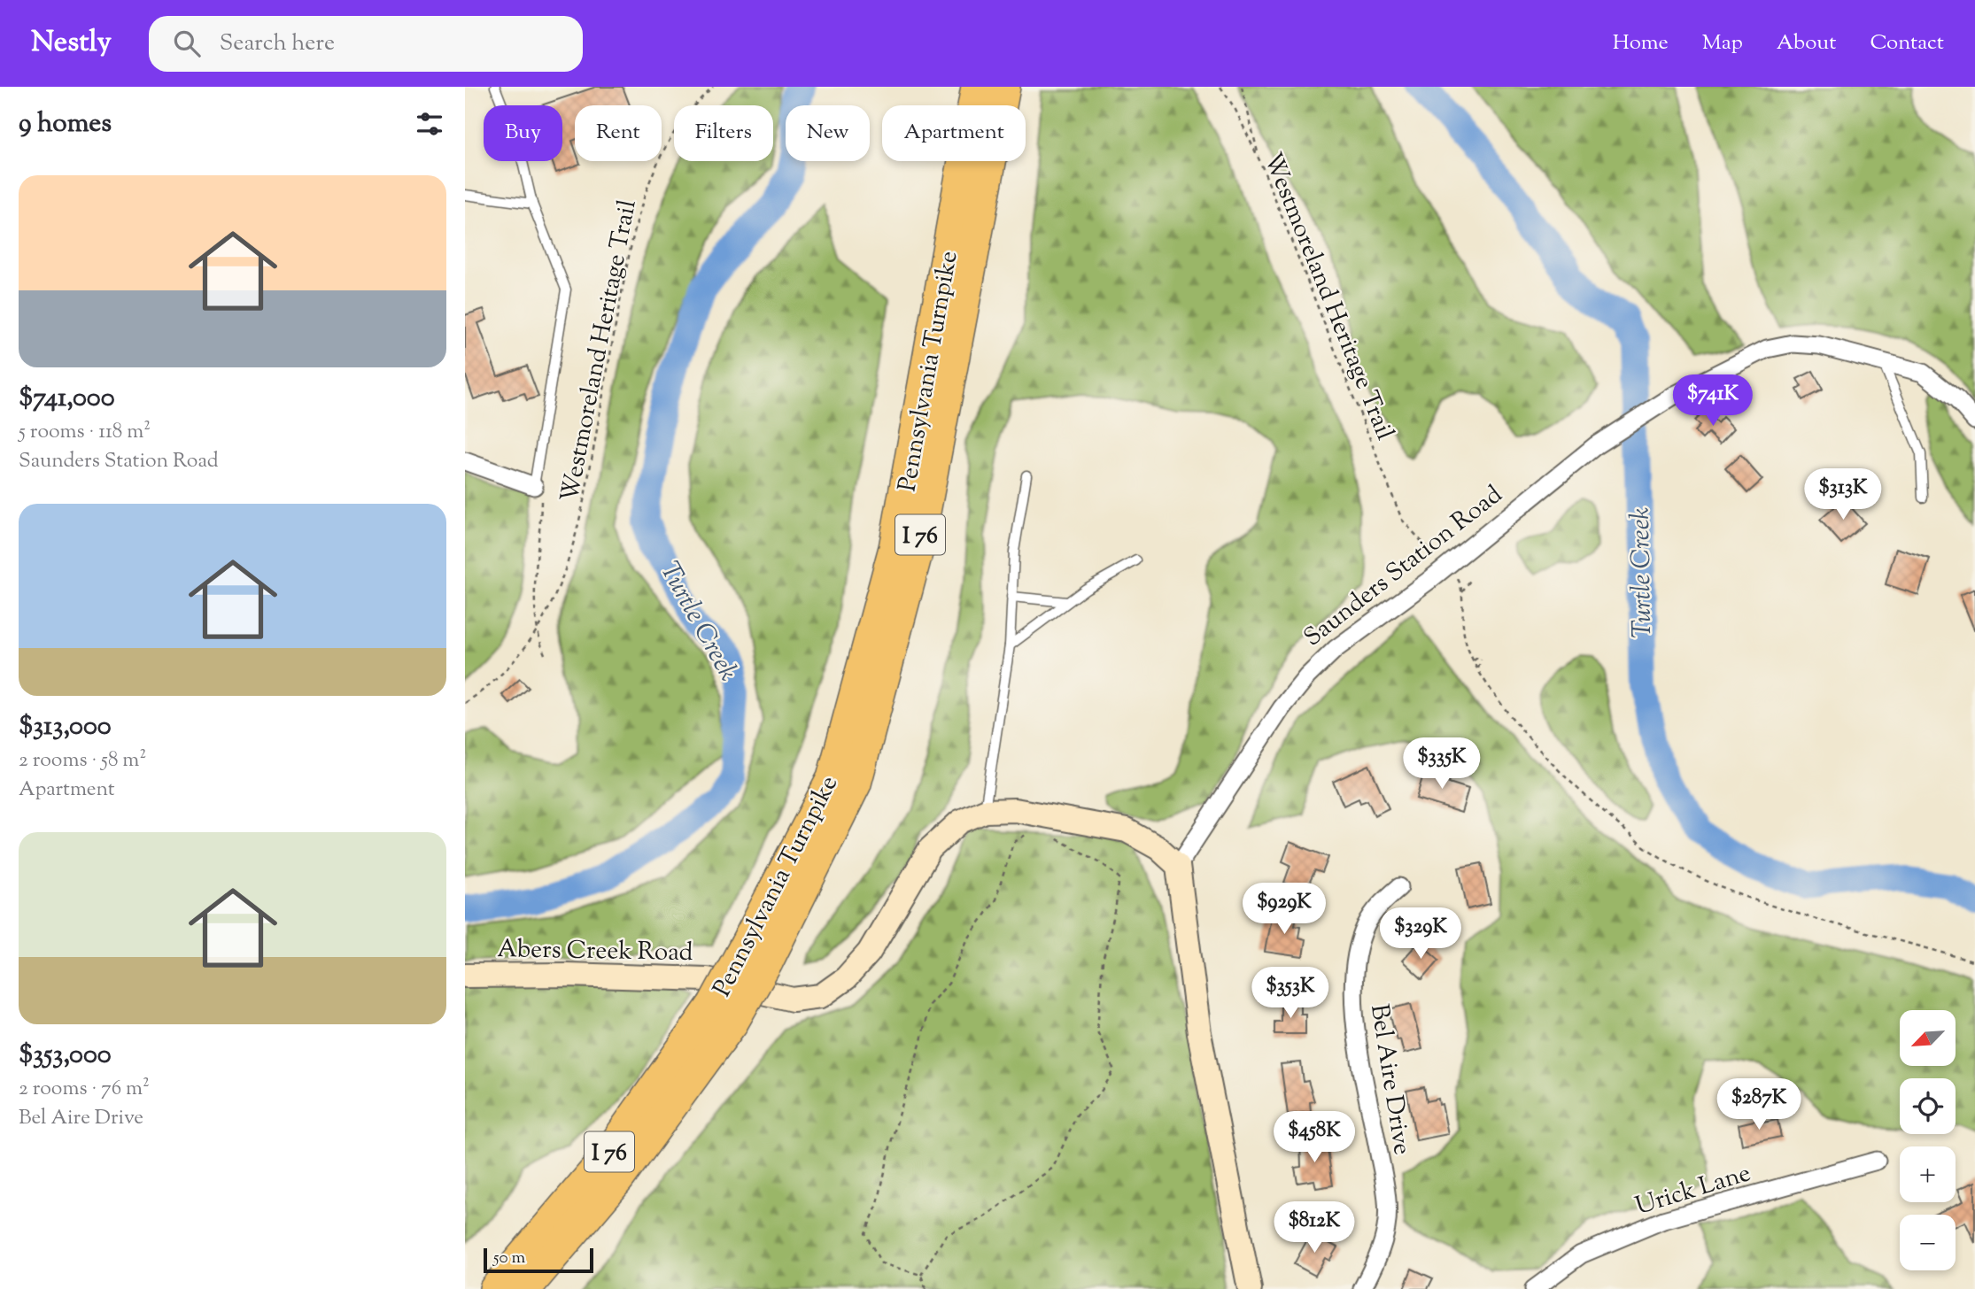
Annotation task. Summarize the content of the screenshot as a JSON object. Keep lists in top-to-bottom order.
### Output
{
  "streets": {
    "highway": ["Pennsylvania Turnpike", "I 76"],
    "street": [
      "Saunders Station Road",
      "Abers Creek Road",
      "Bel Aire Drive",
      "Urick Lane"
    ],
    "path": ["Westmoreland Heritage Trail"]
  },
  "crossings": [
    ["Saunders Station Road", "Abers Creek Road"]
  ],
  "water": ["Turtle Creek"],
  "scale_bar": "50 m",
  "north": "bottom left",
  "page": {
    "header": "Nestly",
    "search": "Search here",
    "nav": [
      "Home",
      "Map",
      "About",
      "Contact"
    ],
    "heading": "9 homes",
    "chip": [
      "Buy",
      "Rent",
      "Filters",
      "New",
      "Apartment"
    ],
    "list": [
      {
        "name": "$741,000",
        "note": "5 rooms · 118 m² · Saunders Station Road"
      },
      {
        "name": "$313,000",
        "note": "2 rooms · 58 m² · Apartment"
      },
      {
        "name": "$353,000",
        "note": "2 rooms · 76 m² · Bel Aire Drive"
      }
    ],
    "price": [
      "$741K",
      "$313K",
      "$335K",
      "$929K",
      "$329K",
      "$353K",
      "$287K",
      "$458K",
      "$812K"
    ],
    "map_buttons": ["+", "−"],
    "scale": "50 m"
  }
}
